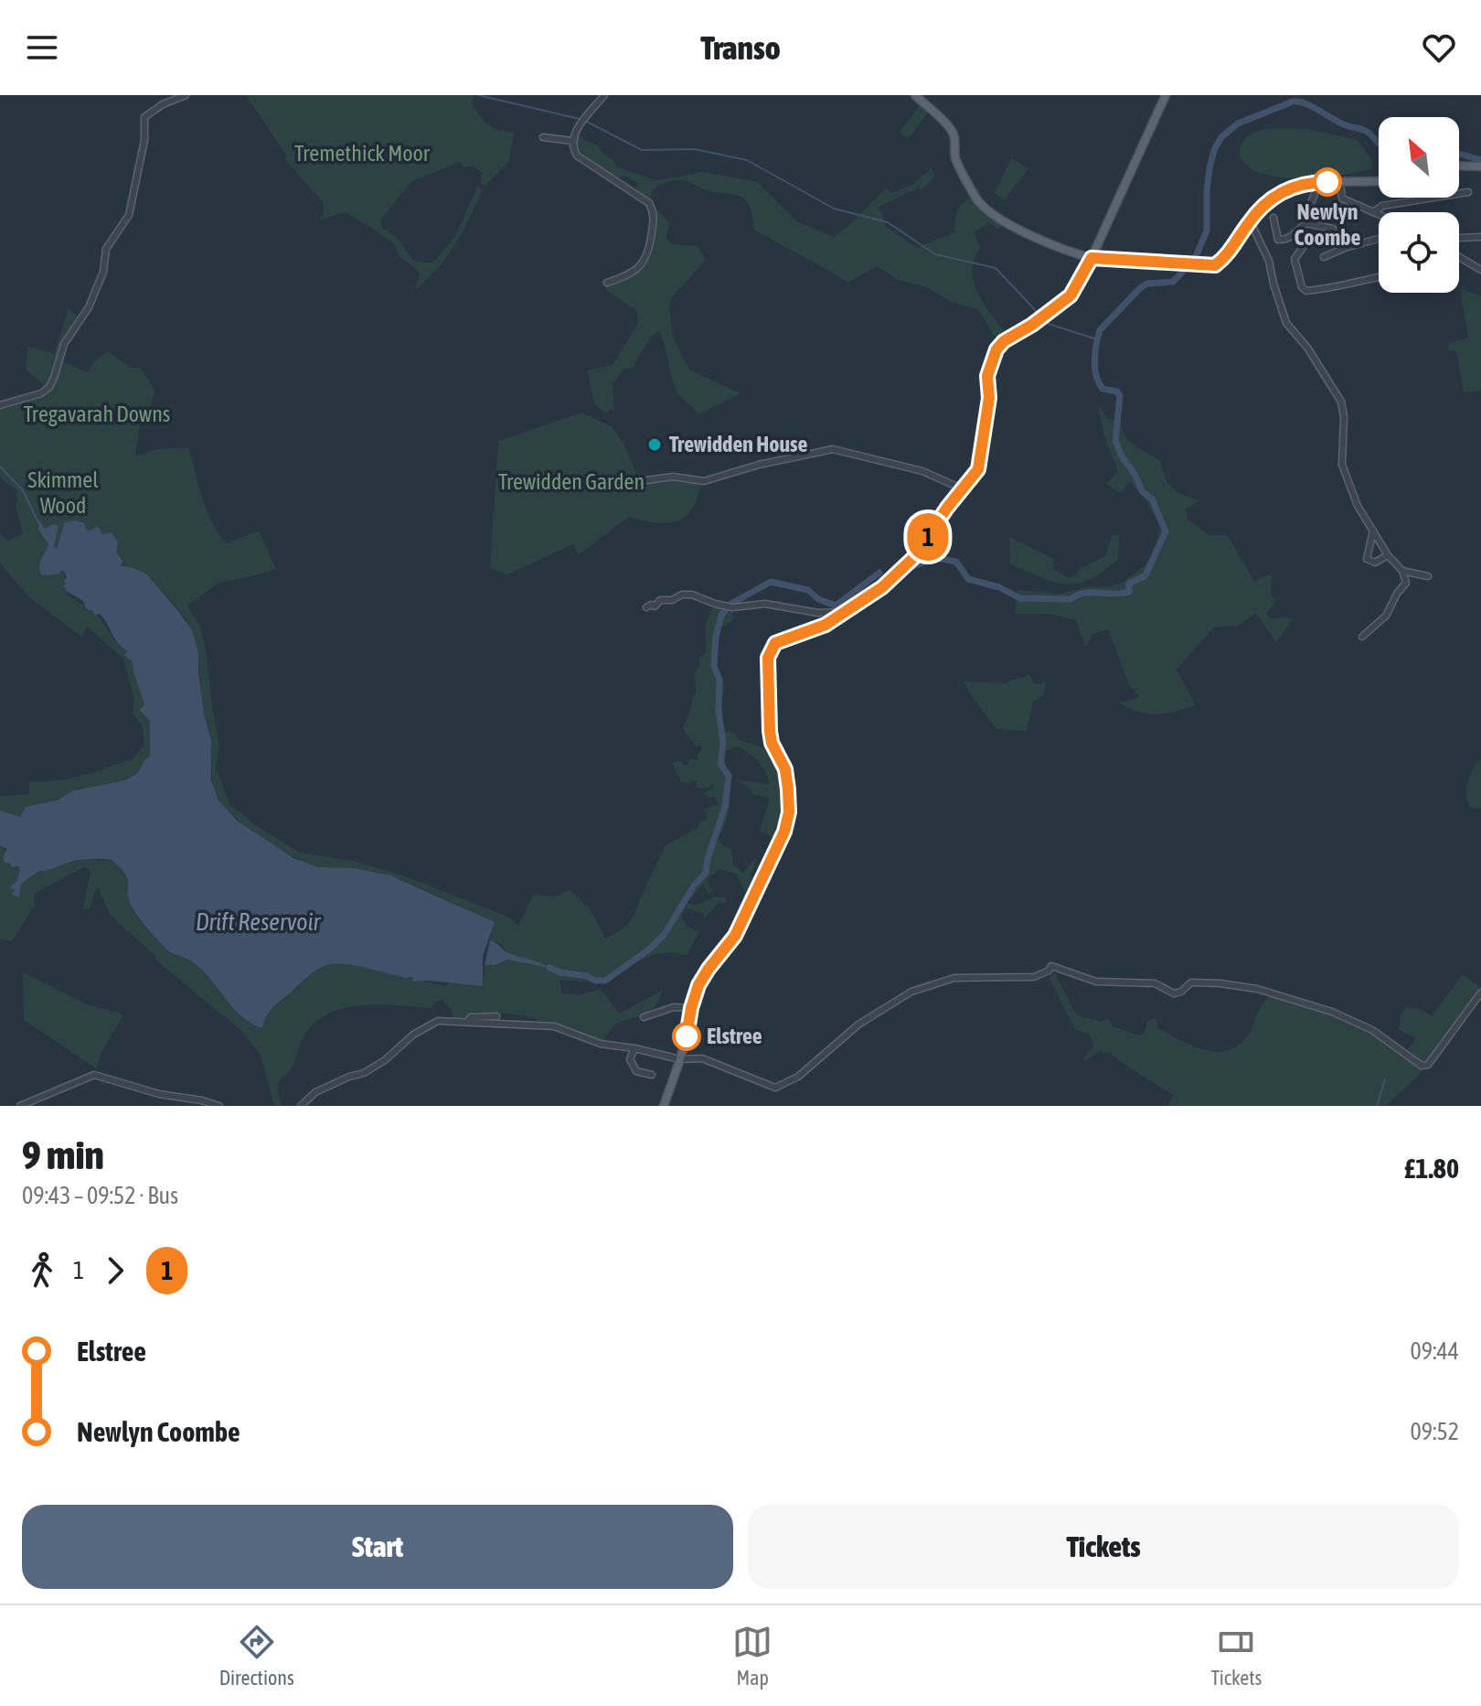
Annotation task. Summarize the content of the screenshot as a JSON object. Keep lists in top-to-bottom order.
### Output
{
  "water": ["Drift Reservoir"],
  "parks": [
    "Tremethick Moor",
    "Tregavarah Downs",
    "Skimmel Wood",
    "Trewidden Garden"
  ],
  "places": ["Newlyn Coombe", "Trewidden House", "Elstree"],
  "lines": ["bus line 1"],
  "north": "top left",
  "page": {
    "header": "Transo",
    "on_map": "1",
    "heading": ["9 min", "09:43 – 09:52 · Bus", "£1.80"],
    "legs": ["1", "1"],
    "list": [
      {
        "name": "Elstree",
        "value": "09:44"
      },
      {
        "name": "Newlyn Coombe",
        "value": "09:52"
      }
    ],
    "buttons": ["Start", "Tickets"],
    "tabs": ["Directions", "Map", "Tickets"]
  }
}
